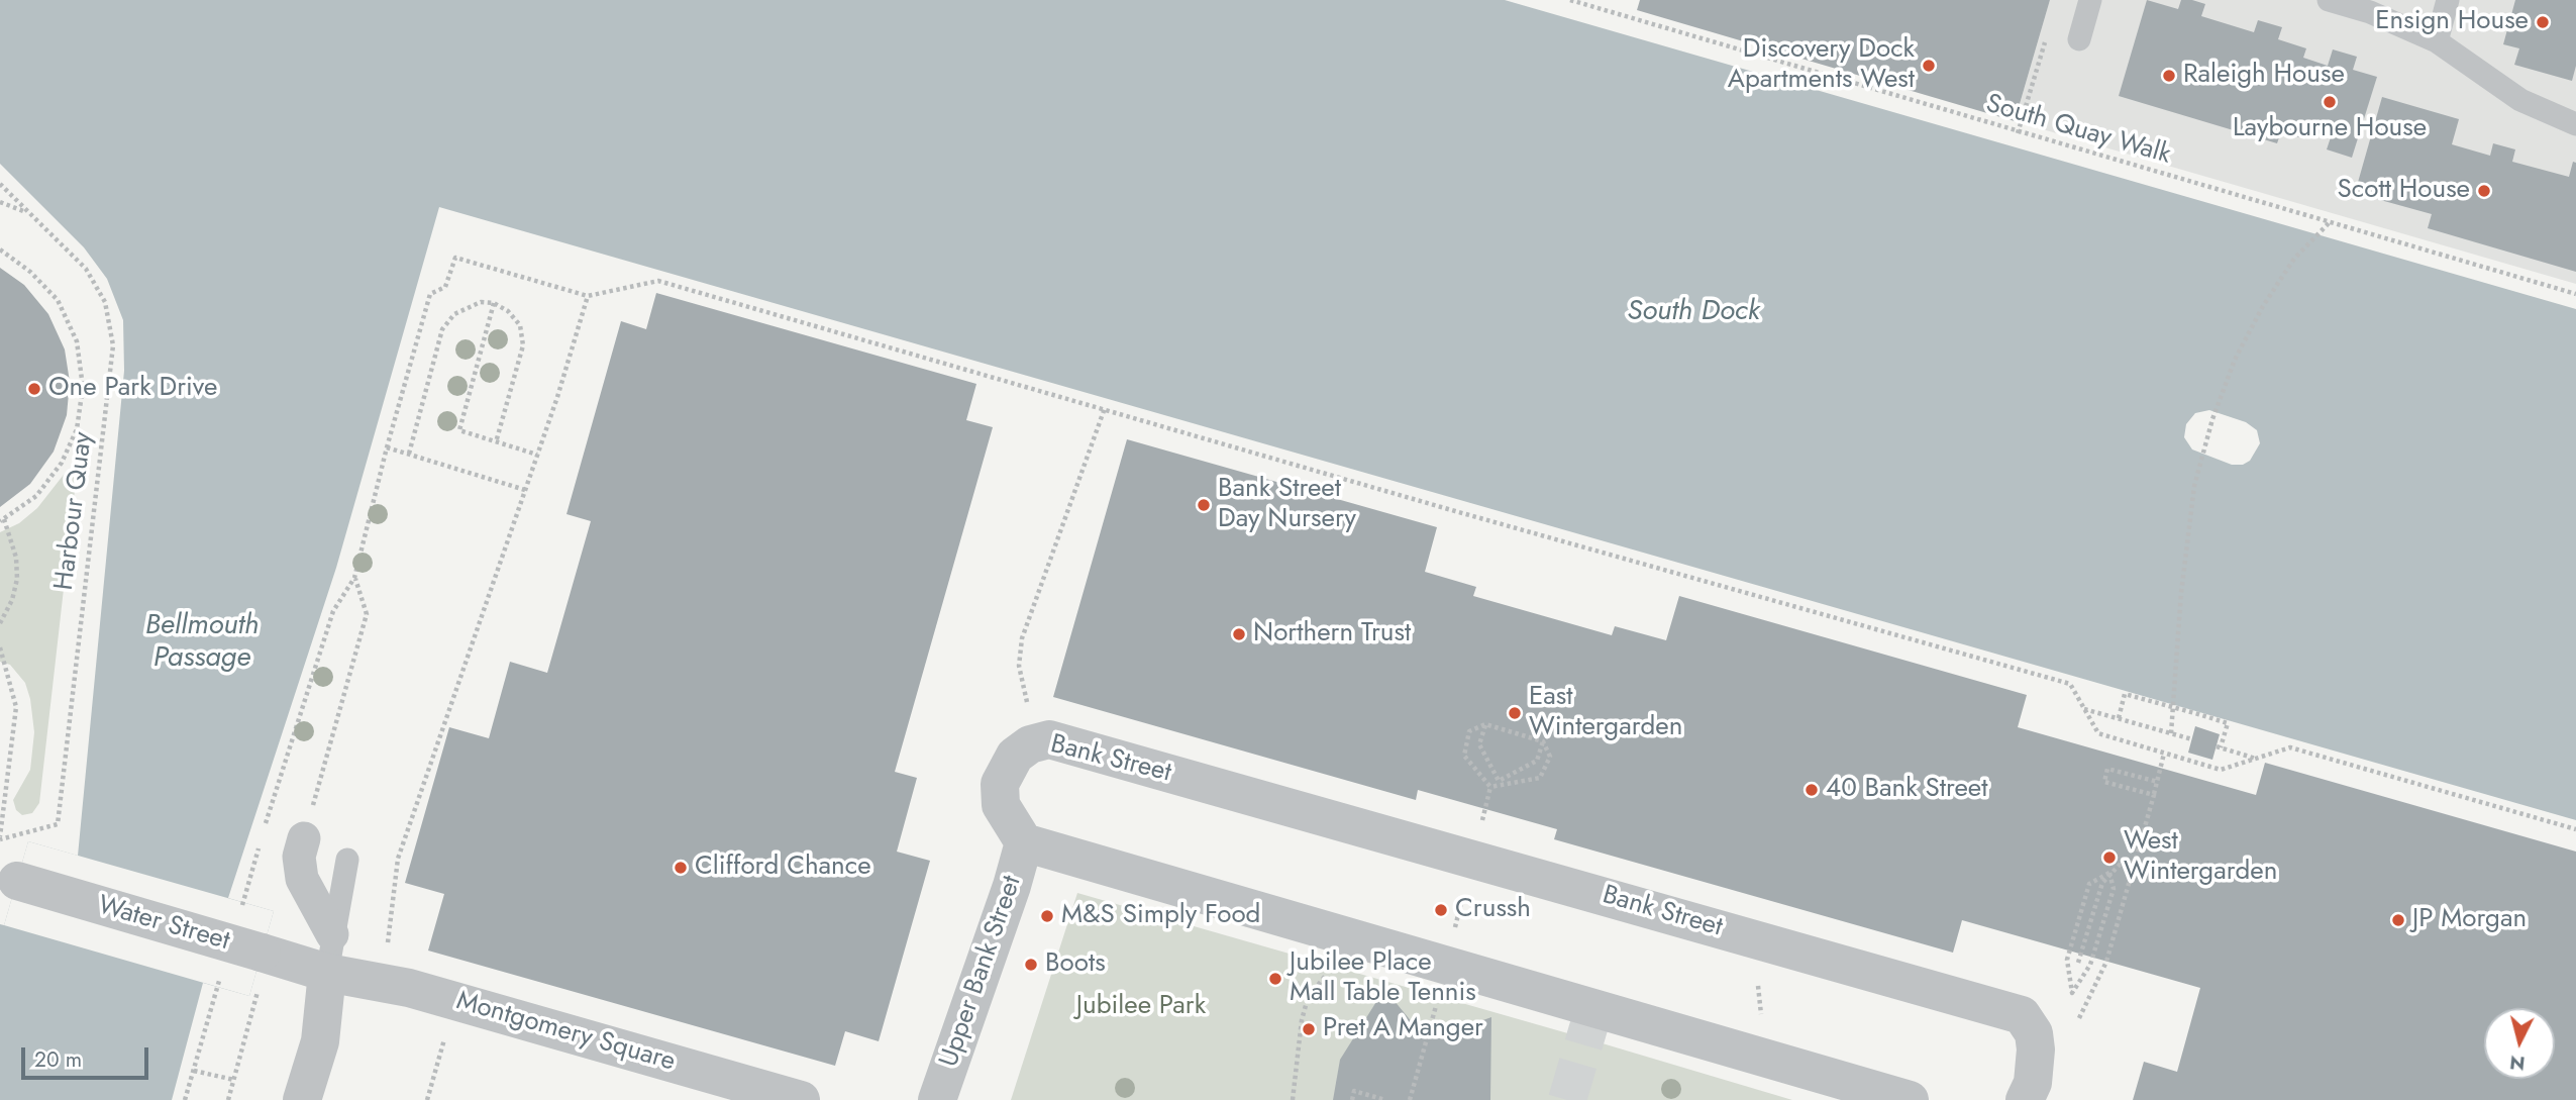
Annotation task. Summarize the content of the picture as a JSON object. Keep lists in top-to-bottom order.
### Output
{
  "streets": {
    "street": [
      "Bank Street",
      "Water Street",
      "Upper Bank Street",
      "Montgomery Square"
    ],
    "path": ["South Quay Walk", "Harbour Quay"]
  },
  "crossings": [
    ["Bank Street", "Upper Bank Street"],
    ["Water Street", "Montgomery Square"]
  ],
  "water": ["South Dock", "Bellmouth Passage"],
  "parks": ["Jubilee Park"],
  "places": [
    "Ensign House",
    "Discovery Dock Apartments West",
    "Raleigh House",
    "Laybourne House",
    "Scott House",
    "One Park Drive",
    "Bank Street Day Nursery",
    "Northern Trust",
    "East Wintergarden",
    "40 Bank Street",
    "West Wintergarden",
    "Clifford Chance",
    "Crussh",
    "M&S Simply Food",
    "JP Morgan",
    "Boots",
    "Jubilee Place Mall Table Tennis",
    "Pret A Manger"
  ],
  "scale_bar": "20 m",
  "north": "bottom"
}
